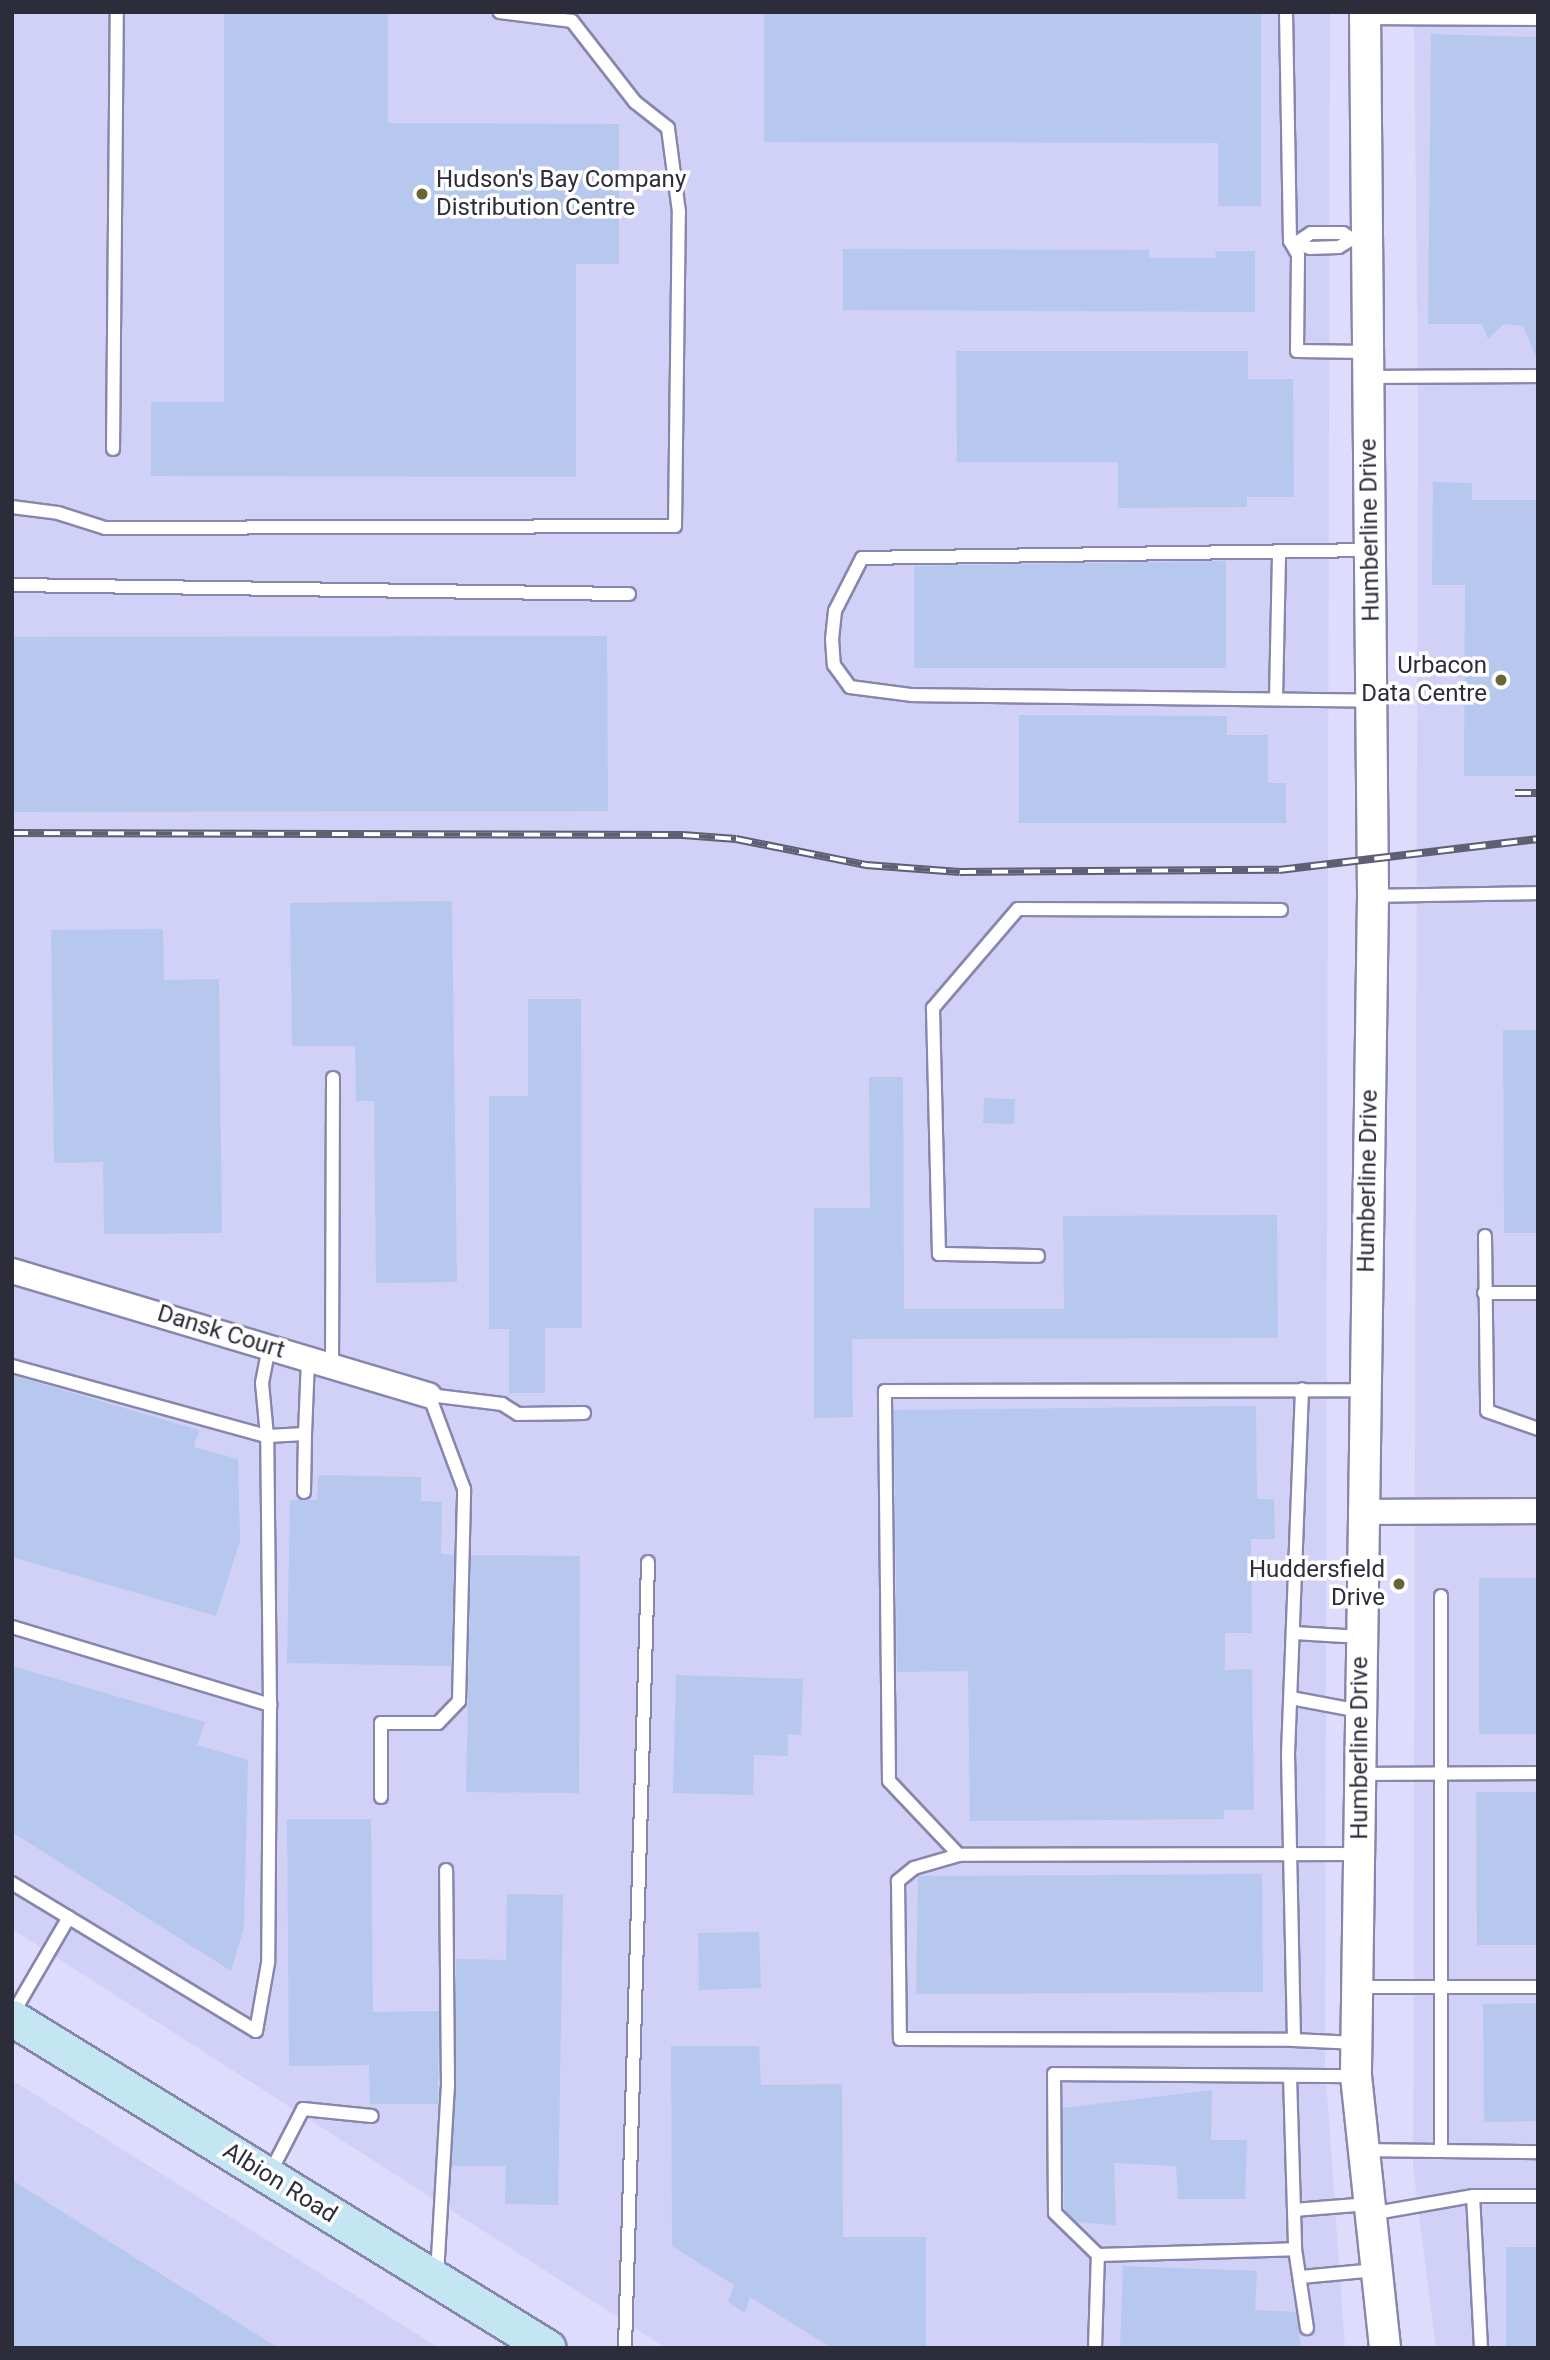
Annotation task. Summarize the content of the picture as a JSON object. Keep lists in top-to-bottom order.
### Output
{
  "streets": {
    "main road": ["Albion Road"],
    "street": ["Humberline Drive", "Dansk Court"]
  },
  "places": ["Hudson's Bay Company Distribution Centre", "Urbacon Data Centre", "Huddersfield Drive"]
}
